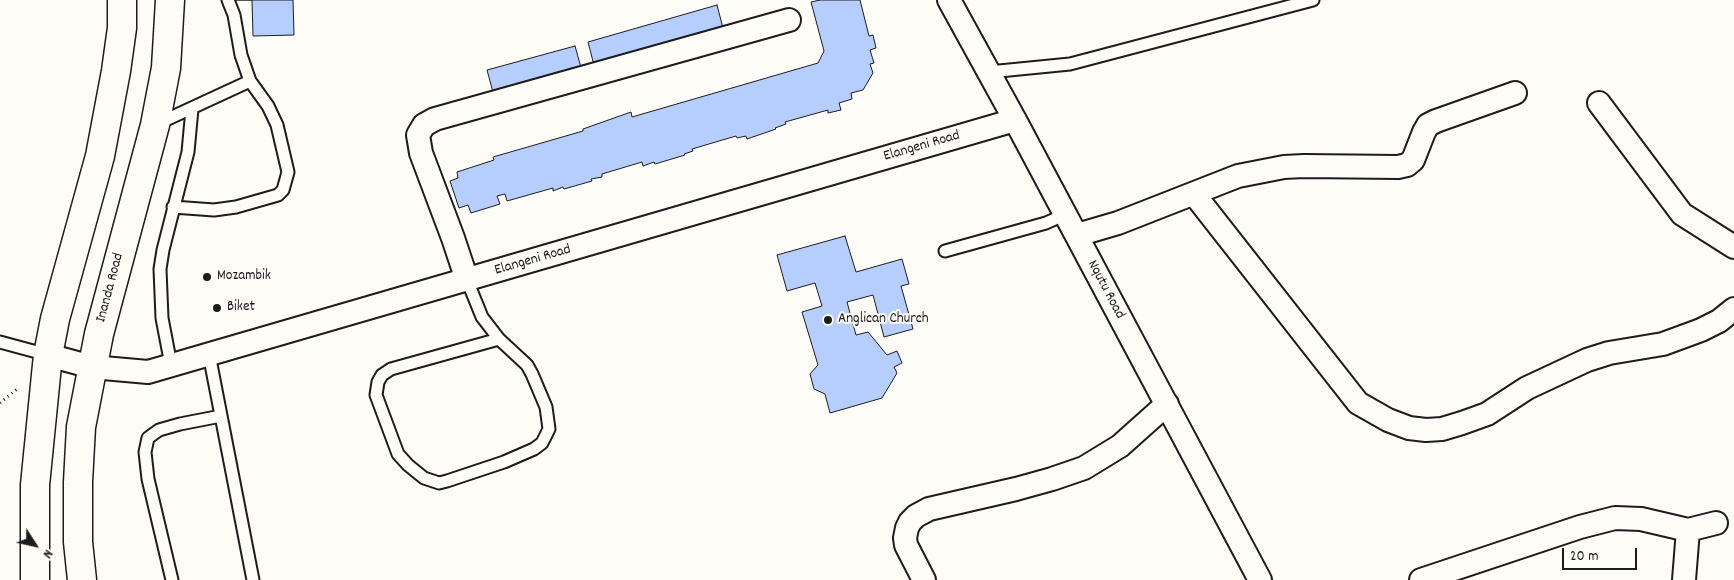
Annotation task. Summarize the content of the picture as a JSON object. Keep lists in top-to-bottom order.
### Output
{
  "streets": {
    "main road": ["Inanda Road"],
    "street": ["Elangeni Road", "Nqutu Road"]
  },
  "crossings": [
    ["Elangeni Road", "Inanda Road"],
    ["Elangeni Road", "Nqutu Road"]
  ],
  "places": ["Mozambik", "Biket", "Anglican Church"],
  "scale_bar": "20 m",
  "north": "bottom right"
}
